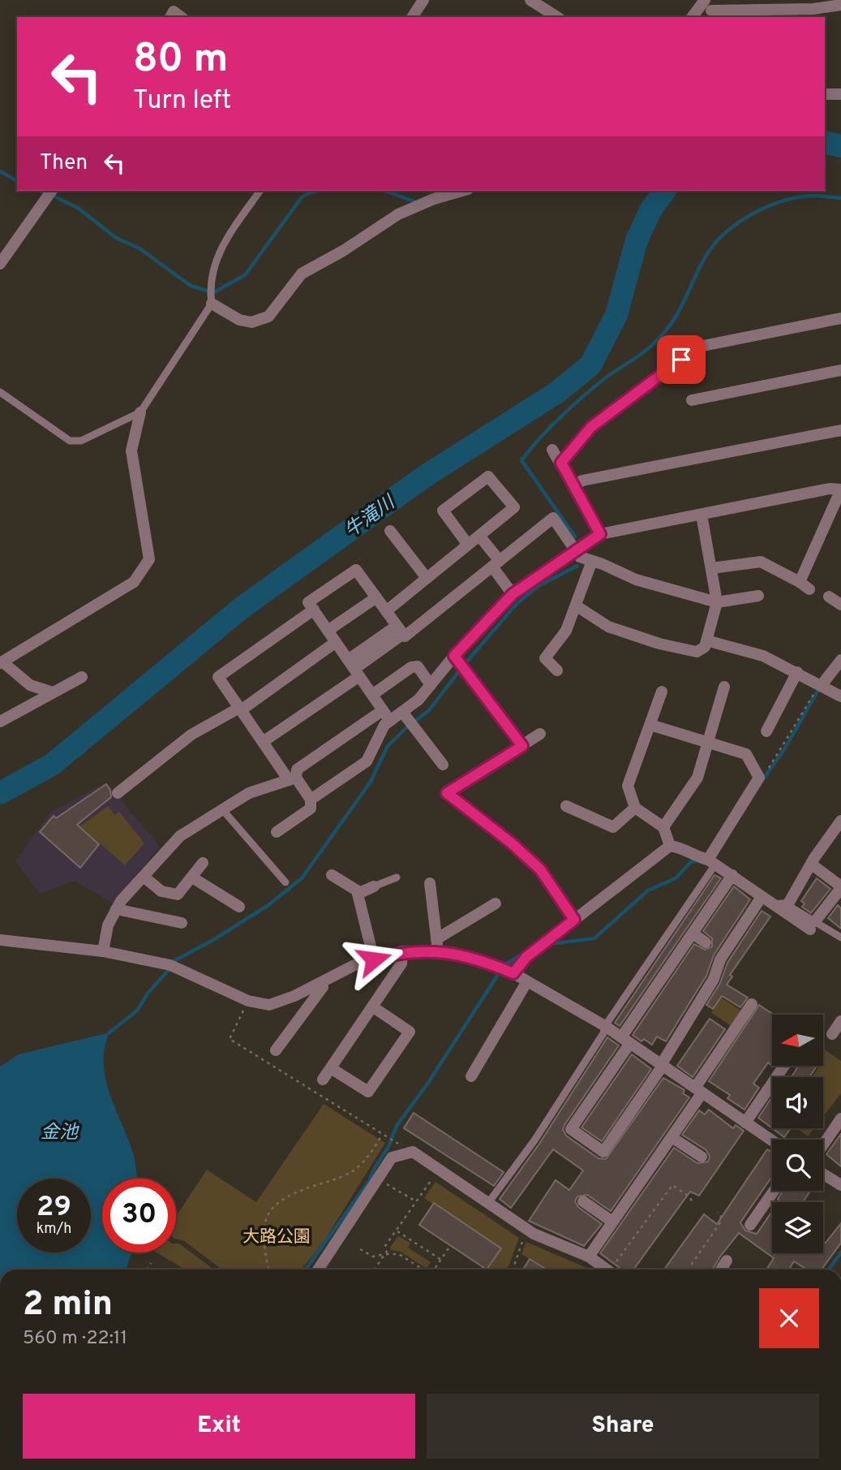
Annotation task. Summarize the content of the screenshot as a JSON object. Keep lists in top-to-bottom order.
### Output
{
  "water": ["牛滝川", "金池"],
  "parks": ["大路公園"],
  "north": "left",
  "page": {
    "turn": ["80 m", "Turn left"],
    "then": "Then",
    "speed": "29 km/h",
    "limit": "30",
    "heading": ["2 min", "560 m · 22:11"],
    "buttons": ["Exit", "Share"]
  }
}
